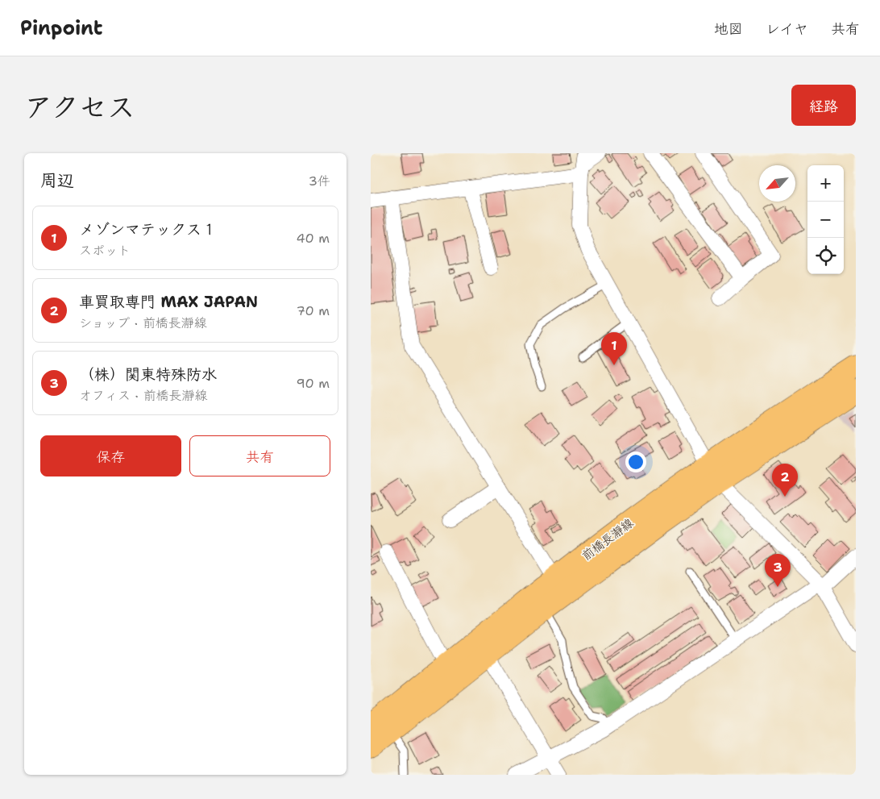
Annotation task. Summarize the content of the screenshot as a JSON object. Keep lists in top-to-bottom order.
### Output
{
  "streets": {
    "main road": ["前橋長瀞線"]
  },
  "north": "bottom left",
  "page": {
    "header": "Pinpoint",
    "nav": ["地図", "レイヤ", "共有"],
    "title": "アクセス",
    "buttons": [
      "経路",
      ["保存", "共有"]
    ],
    "heading": ["周辺", "3件"],
    "map_buttons": ["+", "−"],
    "list": [
      {
        "mark": "1",
        "name": "メゾンマテックス１",
        "note": "スポット",
        "value": "40 m"
      },
      {
        "mark": "2",
        "name": "車買取専門 MAX JAPAN",
        "note": "ショップ · 前橋長瀞線",
        "value": "70 m"
      },
      {
        "mark": "3",
        "name": "（株）関東特殊防水",
        "note": "オフィス · 前橋長瀞線",
        "value": "90 m"
      }
    ],
    "pins": ["1", "2", "3"]
  }
}
